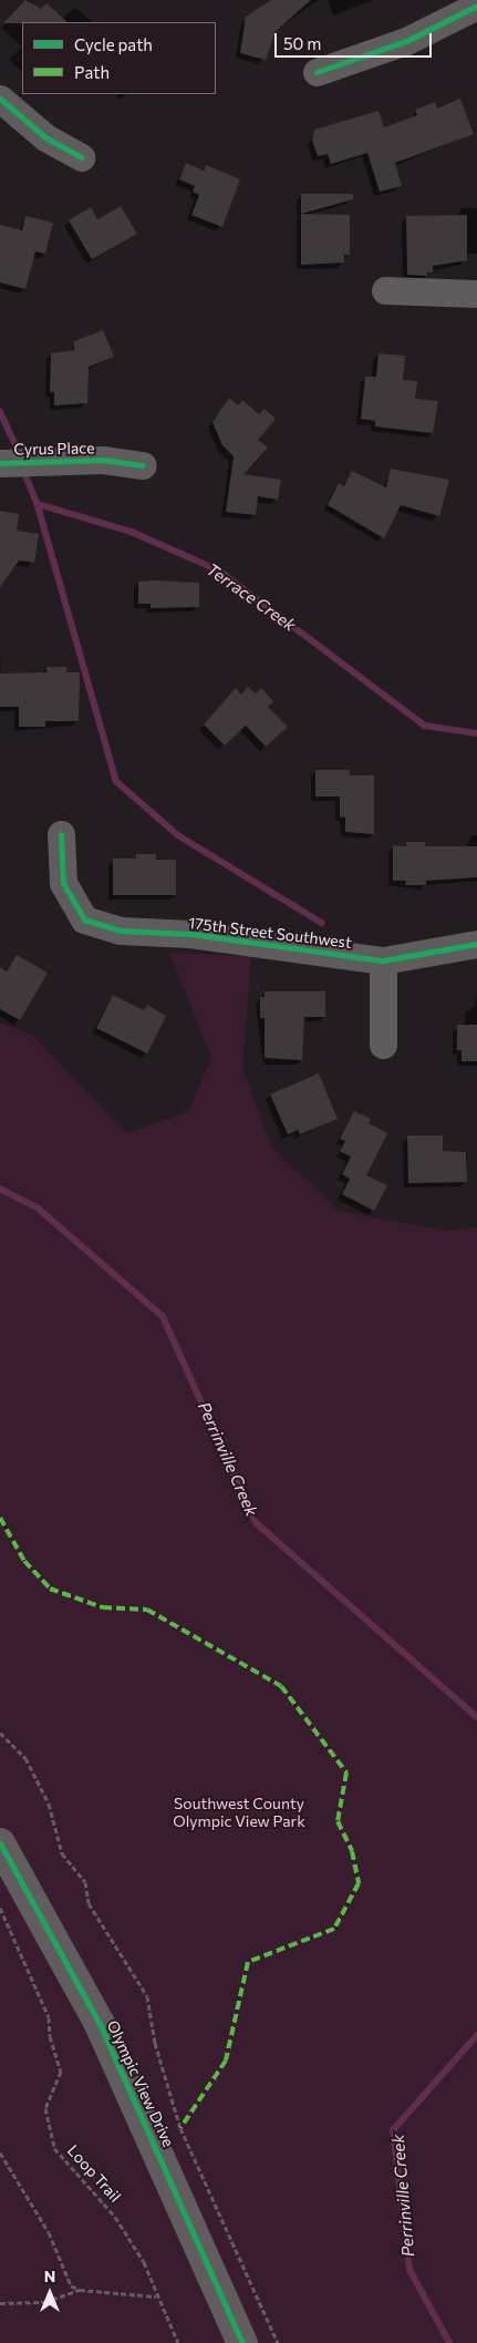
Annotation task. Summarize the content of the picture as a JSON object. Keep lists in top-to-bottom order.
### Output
{
  "streets": {
    "main road": ["Olympic View Drive"],
    "street": ["Cyrus Place", "175th Street Southwest"],
    "path": ["Loop Trail"]
  },
  "water": ["Terrace Creek", "Perrinville Creek"],
  "parks": ["Southwest County Olympic View Park"],
  "legend": ["Cycle path", "Path"],
  "scale_bar": "50 m",
  "north": "top"
}
